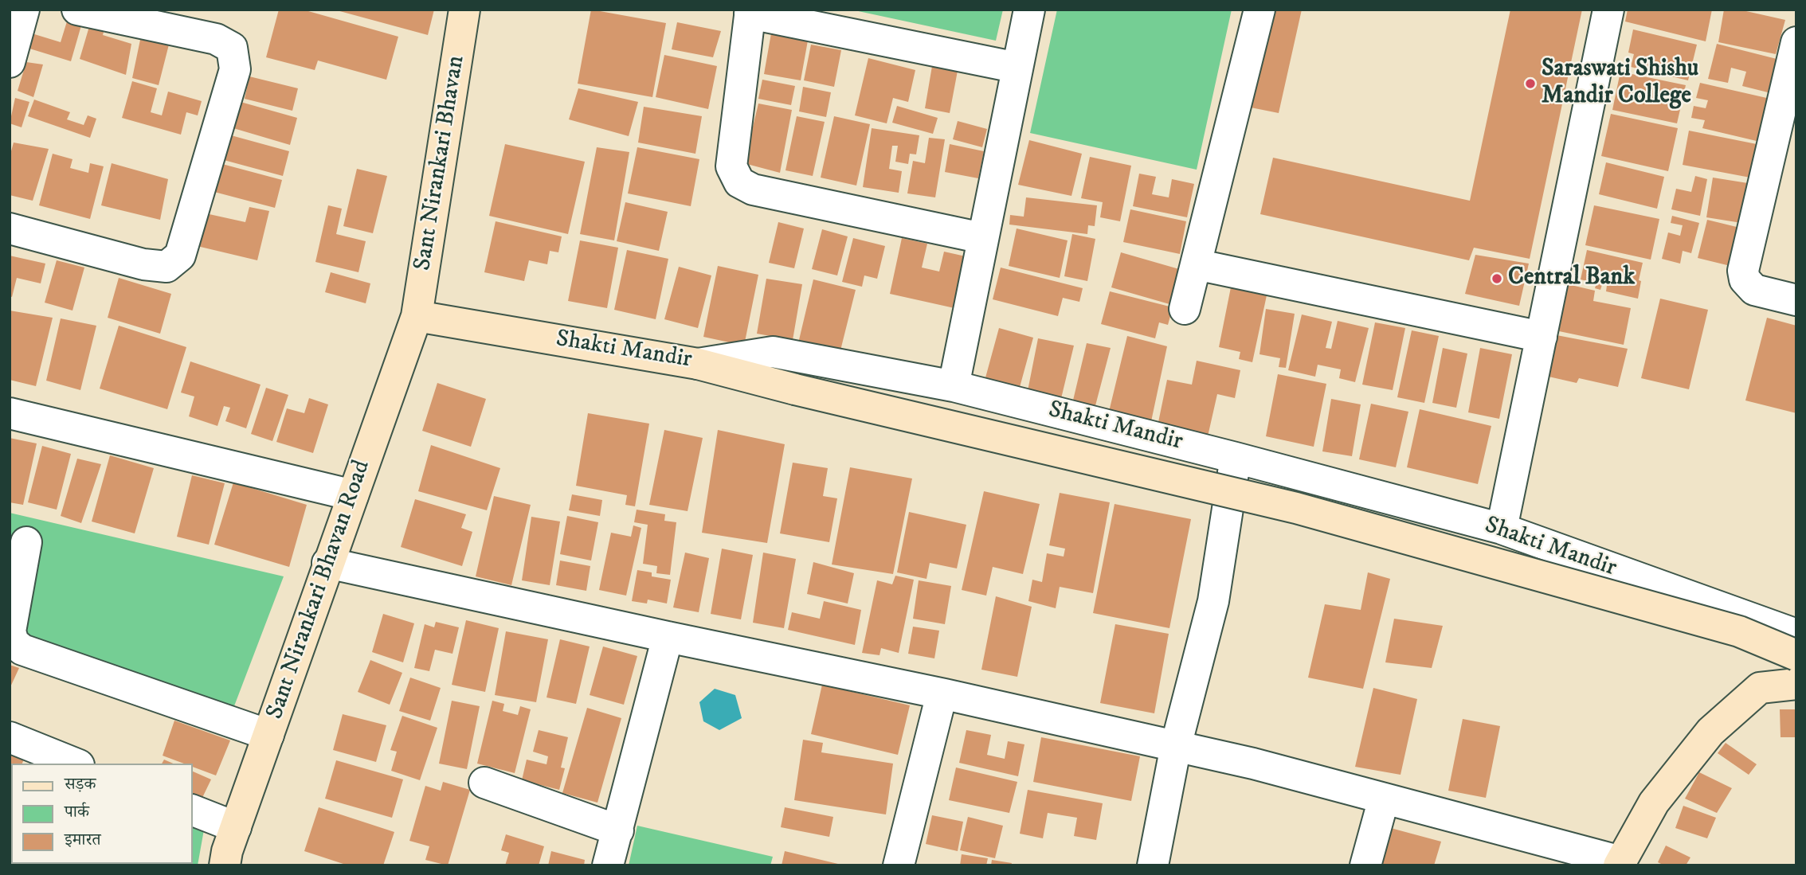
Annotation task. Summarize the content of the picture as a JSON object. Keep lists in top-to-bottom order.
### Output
{
  "streets": {
    "street": ["Sant Nirankari Bhavan", "Shakti Mandir", "Sant Nirankari Bhavan Road"]
  },
  "crossings": [
    ["Sant Nirankari Bhavan", "Shakti Mandir"],
    ["Sant Nirankari Bhavan", "Sant Nirankari Bhavan Road"],
    ["Shakti Mandir", "Sant Nirankari Bhavan Road"]
  ],
  "places": ["Saraswati Shishu Mandir College", "Central Bank"],
  "legend": ["सड़क", "पार्क", "इमारत"]
}
